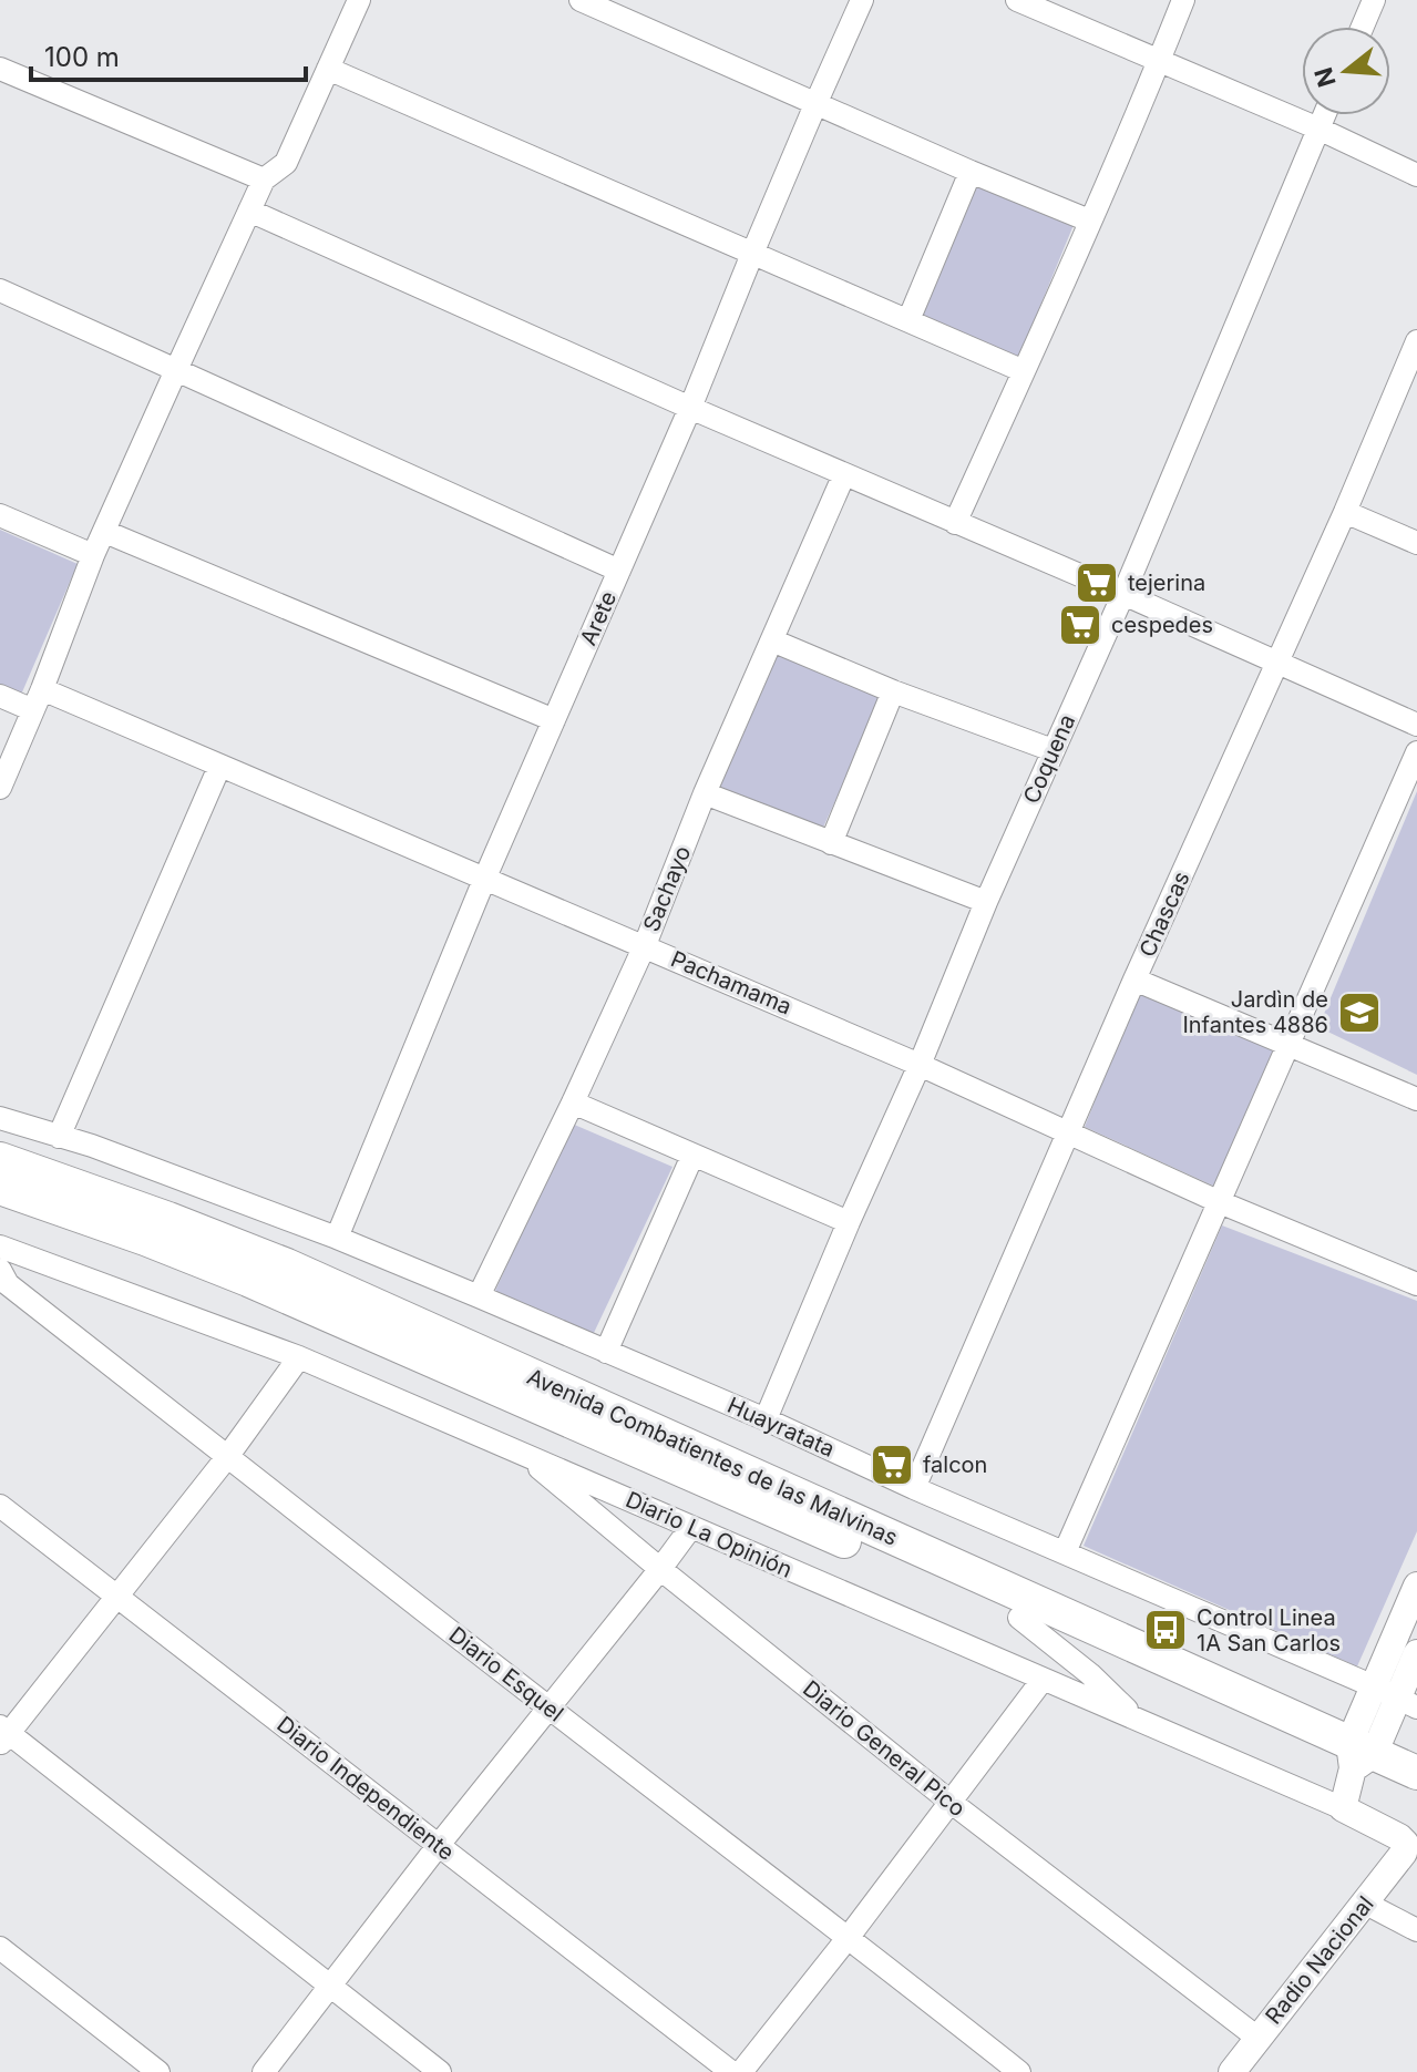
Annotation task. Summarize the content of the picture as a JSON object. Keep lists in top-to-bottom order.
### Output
{
  "streets": {
    "main road": ["Avenida Combatientes de las Malvinas"],
    "street": [
      "Arete",
      "Coquena",
      "Sachayo",
      "Chascas",
      "Pachamama",
      "Huayratata",
      "Diario La Opinión",
      "Diario Esquel",
      "Diario General Pico",
      "Diario Independiente",
      "Radio Nacional"
    ]
  },
  "crossings": [
    ["Arete", "Pachamama"],
    ["Arete", "Huayratata"],
    ["Coquena", "Pachamama"],
    ["Coquena", "Huayratata"],
    ["Sachayo", "Pachamama"],
    ["Sachayo", "Huayratata"],
    ["Chascas", "Pachamama"],
    ["Chascas", "Huayratata"],
    ["Diario La Opinión", "Diario General Pico"],
    ["Diario La Opinión", "Radio Nacional"],
    ["Diario General Pico", "Radio Nacional"]
  ],
  "places": {
    "supermarket": ["tejerina", "cespedes", "falcon"],
    "school or university": ["Jardìn de Infantes 4886"],
    "bus stop": ["Control Linea 1A San Carlos"]
  },
  "scale_bar": "100 m",
  "north": "left"
}
